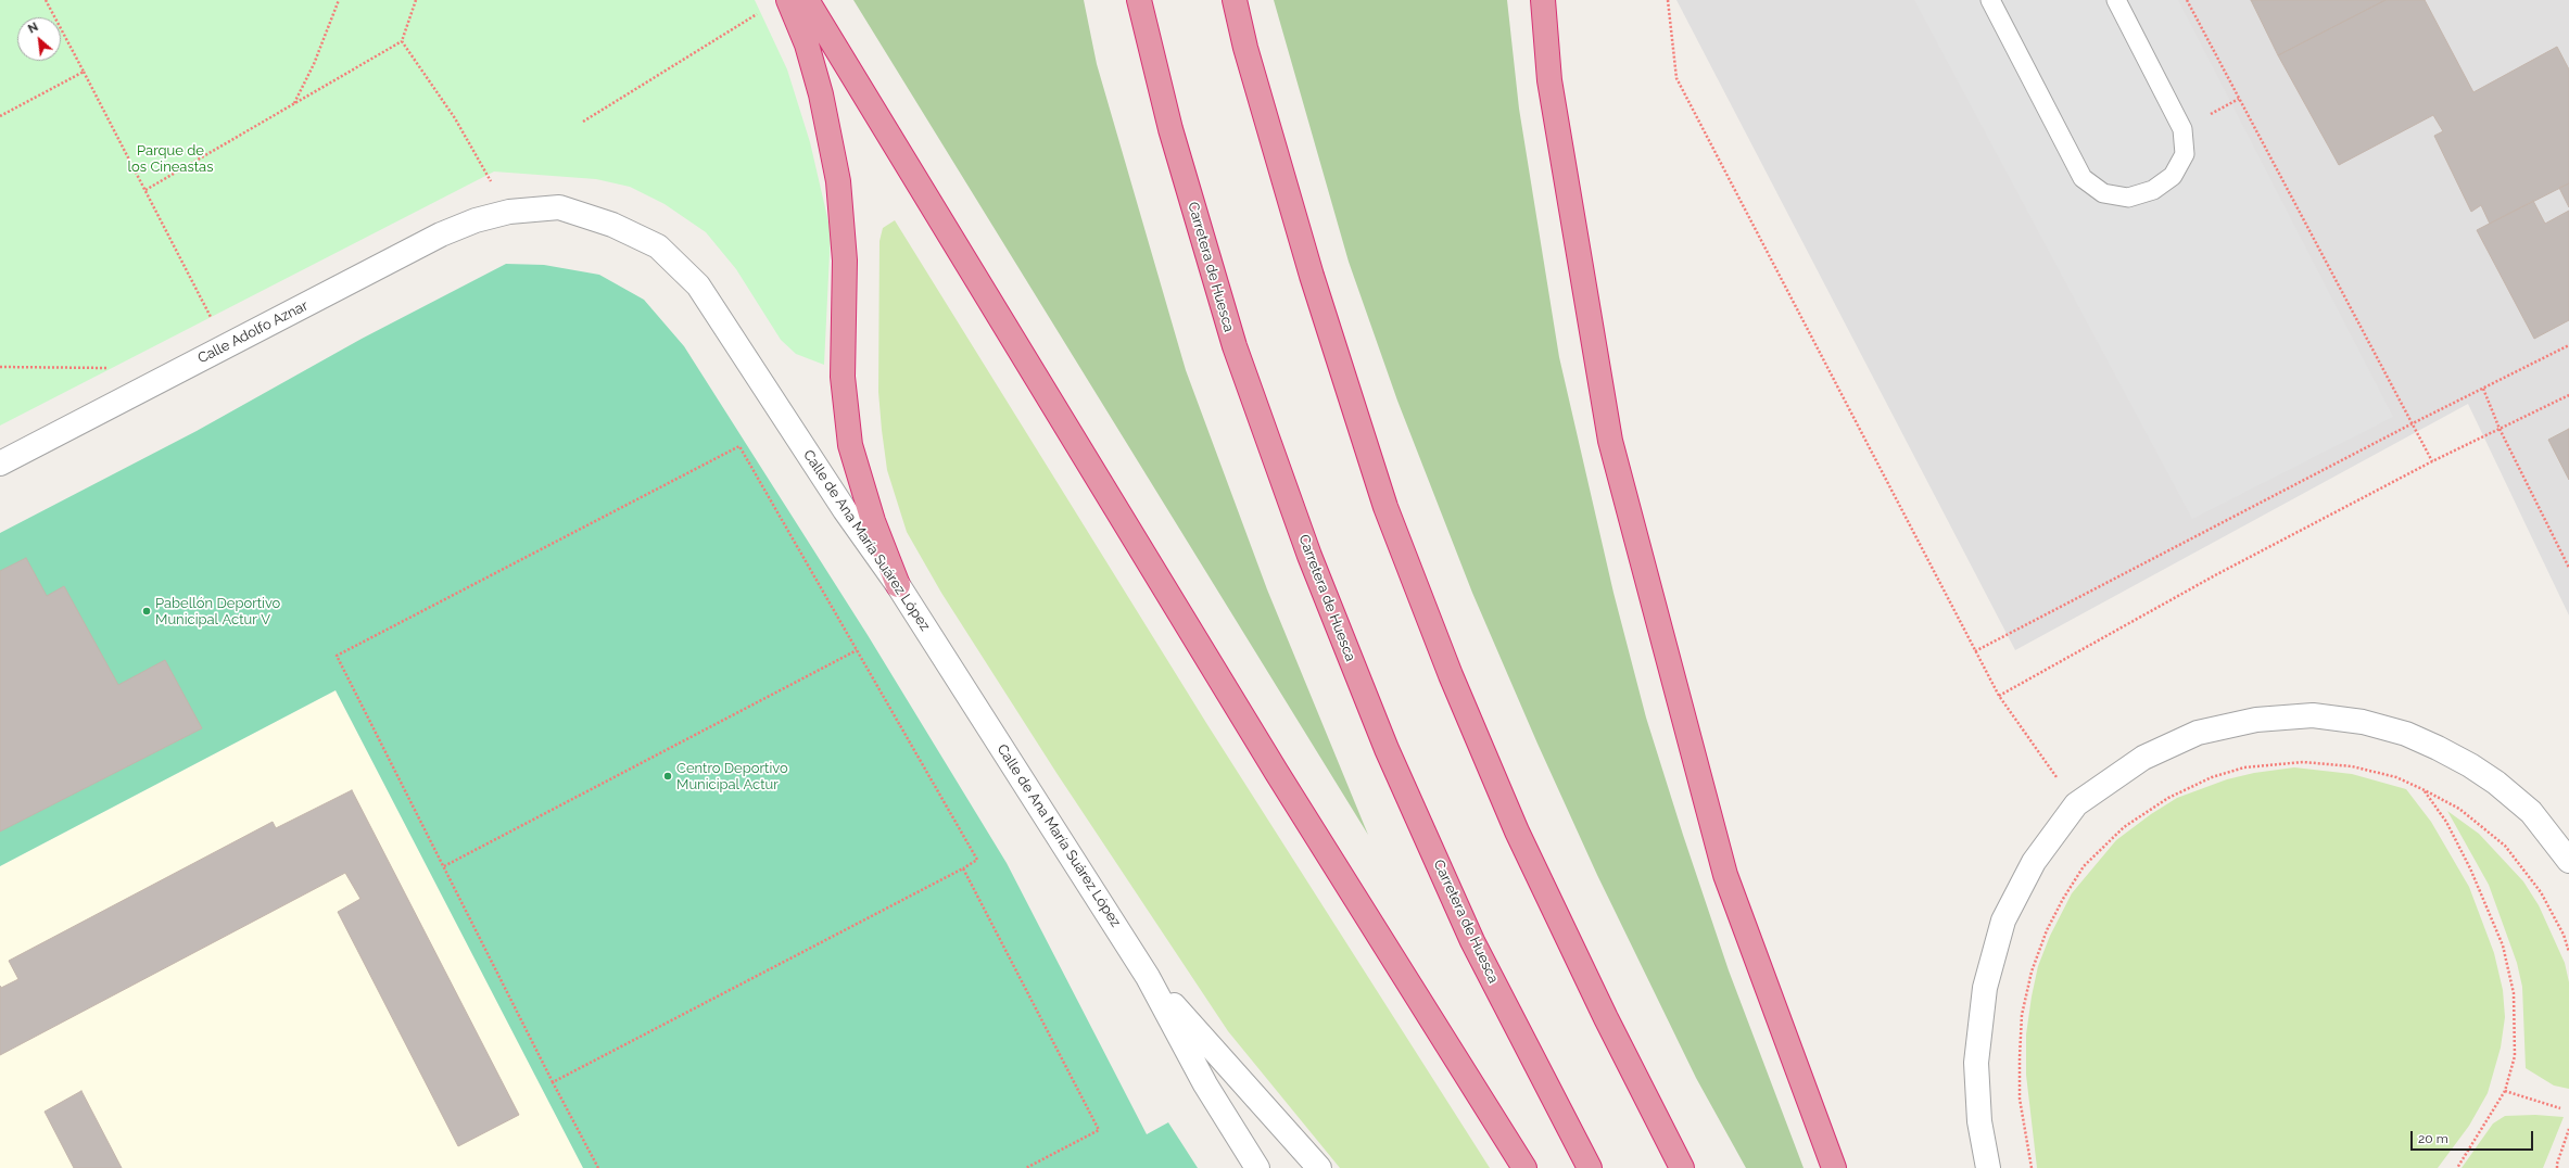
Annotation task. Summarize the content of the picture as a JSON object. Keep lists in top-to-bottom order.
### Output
{
  "streets": {
    "highway": ["Carretera de Huesca"],
    "street": ["Calle Adolfo Aznar", "Calle de Ana María Suárez López"]
  },
  "crossings": [
    ["Calle Adolfo Aznar", "Calle de Ana María Suárez López"]
  ],
  "parks": ["Parque de los Cineastas"],
  "places": ["Pabellón Deportivo Municipal Actur V", "Centro Deportivo Municipal Actur"],
  "scale_bar": "20 m",
  "north": "top left"
}
